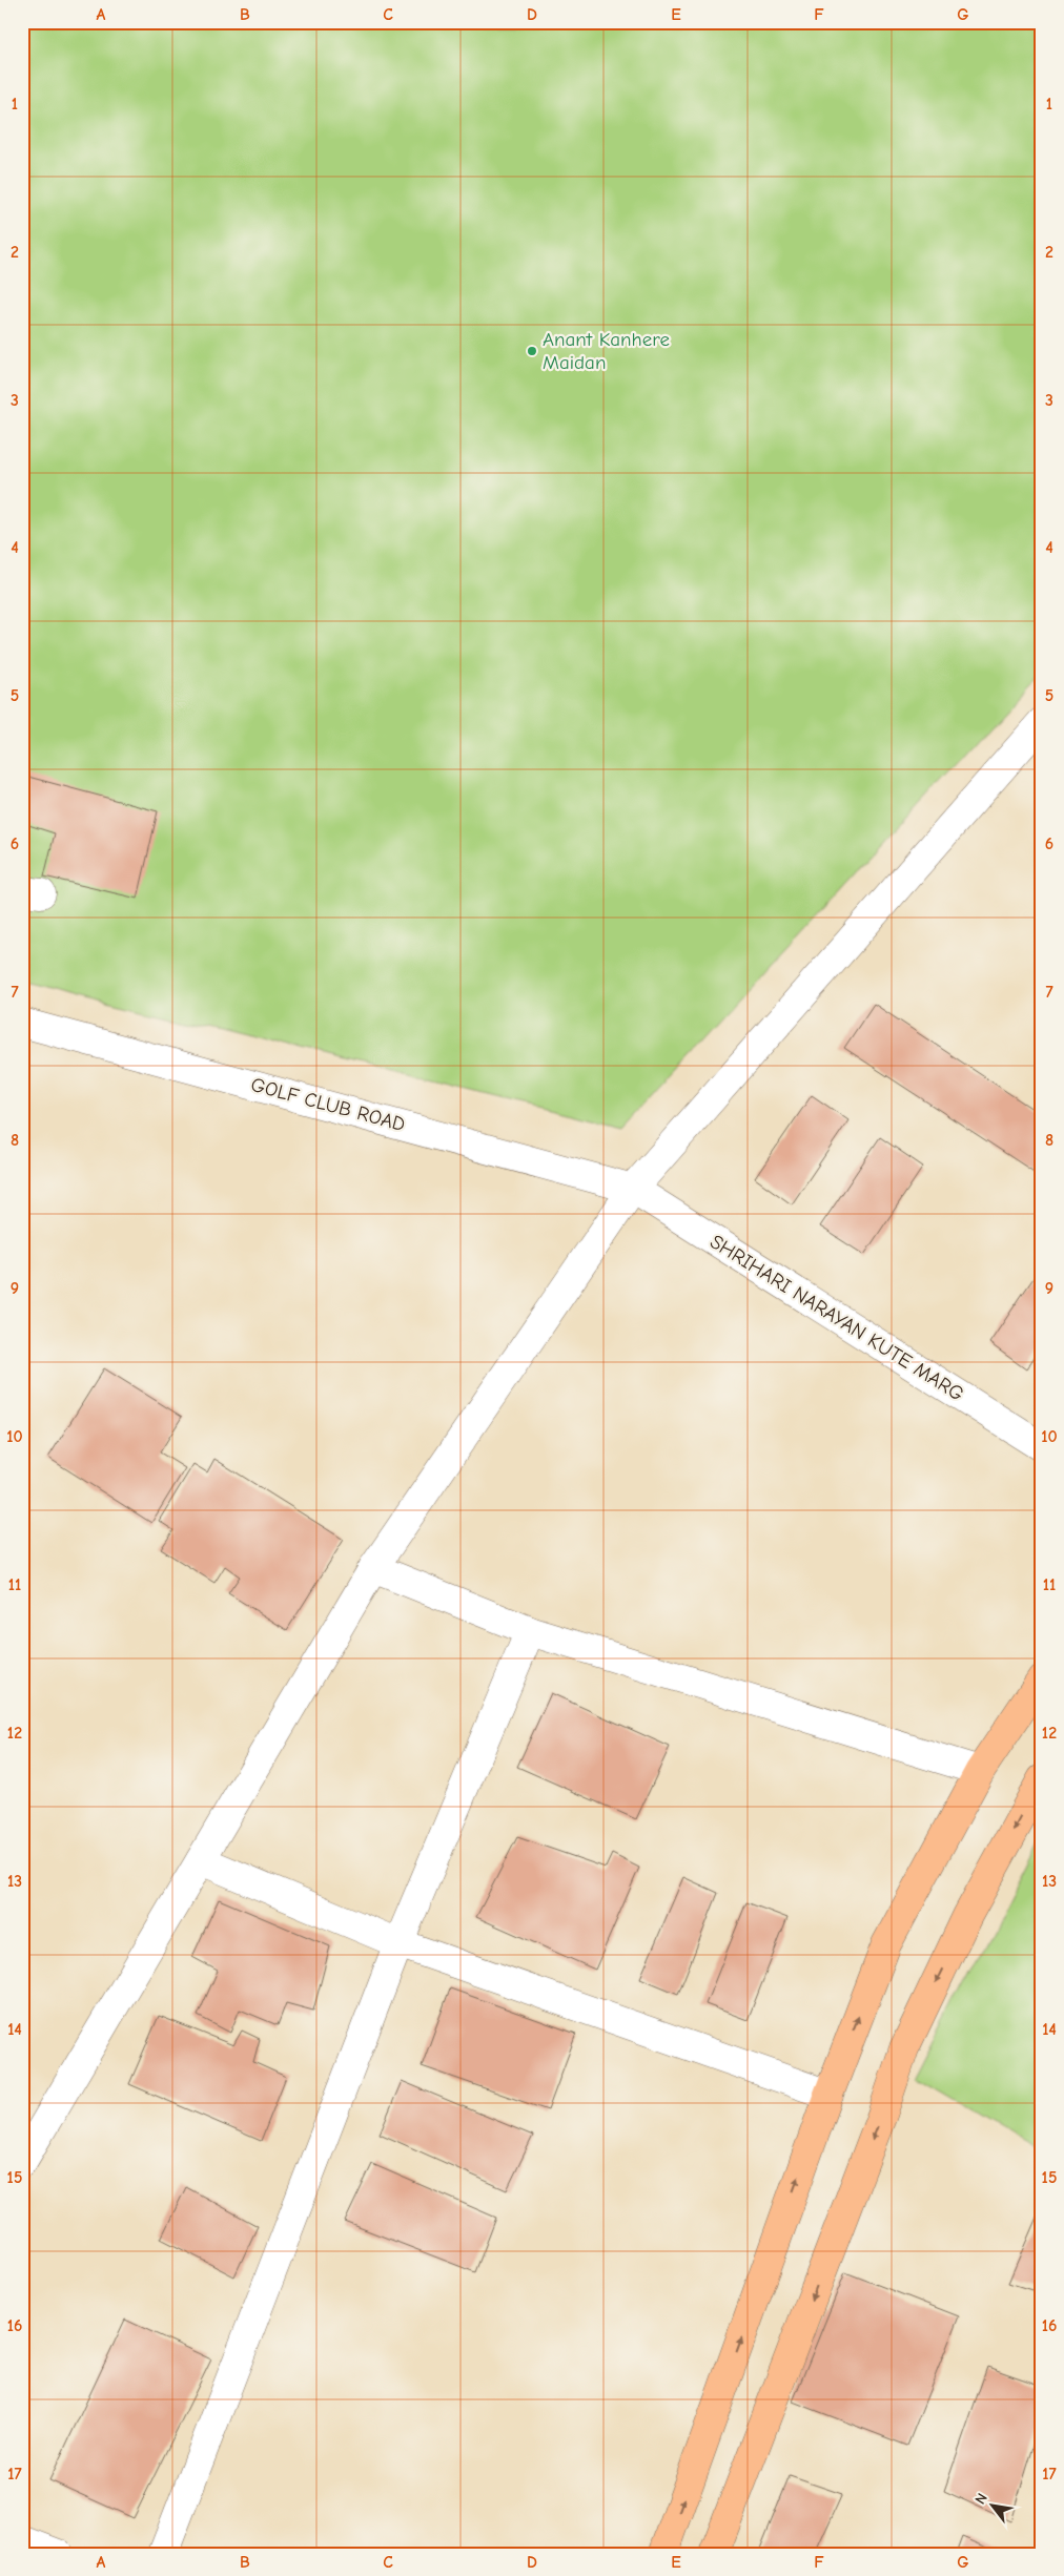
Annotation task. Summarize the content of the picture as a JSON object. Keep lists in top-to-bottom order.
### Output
{
  "streets": {
    "street": ["GOLF CLUB ROAD", "SHRIHARI NARAYAN KUTE MARG"]
  },
  "crossings": [
    ["GOLF CLUB ROAD", "SHRIHARI NARAYAN KUTE MARG"]
  ],
  "places": ["Anant Kanhere Maidan"],
  "north": "top left",
  "grid": {
    "columns": [
      "A",
      "B",
      "C",
      "D",
      "E",
      "F",
      "G"
    ],
    "rows": [
      "1",
      "2",
      "3",
      "4",
      "5",
      "6",
      "7",
      "8",
      "9",
      "10",
      "11",
      "12",
      "13",
      "14",
      "15",
      "16",
      "17"
    ]
  }
}
